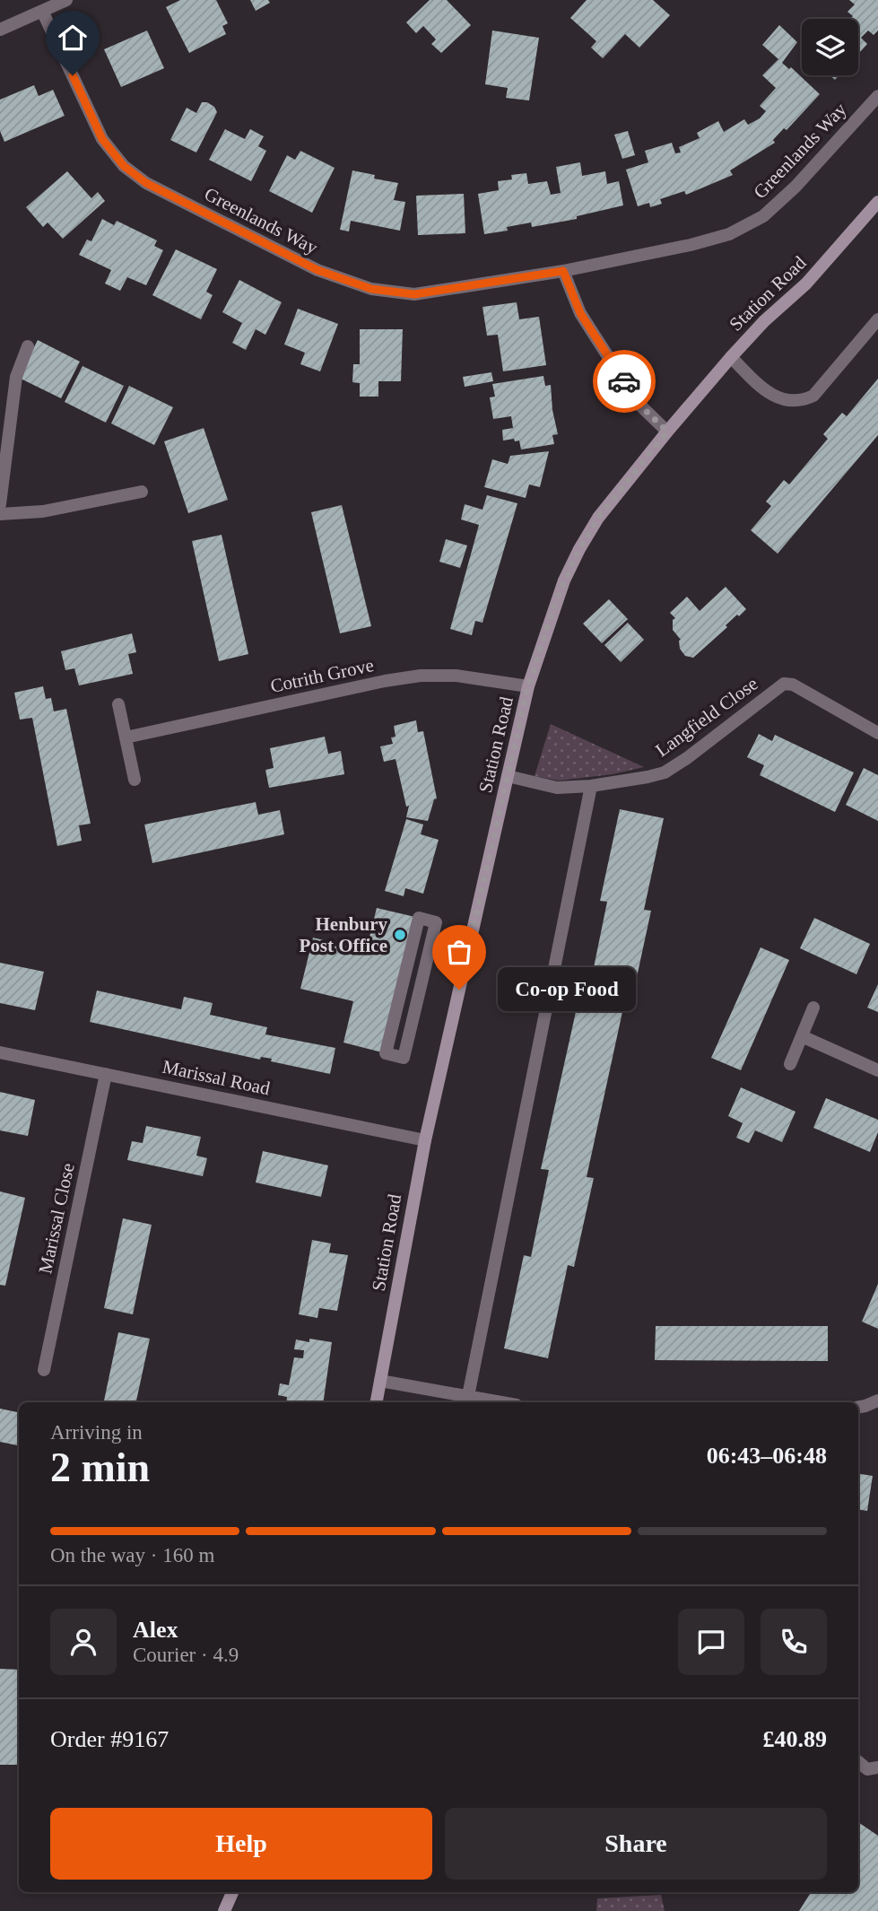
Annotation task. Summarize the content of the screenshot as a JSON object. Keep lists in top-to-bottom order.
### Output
{
  "streets": {
    "main road": ["Station Road"],
    "street": [
      "Greenlands Way",
      "Cotrith Grove",
      "Langfield Close",
      "Marissal Road",
      "Marissal Close"
    ]
  },
  "crossings": [
    ["Station Road", "Cotrith Grove"],
    ["Station Road", "Langfield Close"],
    ["Station Road", "Marissal Road"],
    ["Marissal Road", "Marissal Close"]
  ],
  "places": ["Henbury Post Office", "Co-op Food"],
  "page": {
    "bubble": "Co-op Food",
    "heading": ["2 min", "Arriving in", "06:43–06:48"],
    "panel": [
      "Alex",
      "Courier · 4.9",
      "Order #9167",
      "£40.89"
    ],
    "bar": "On the way · 160 m",
    "buttons": ["Help", "Share"]
  }
}
